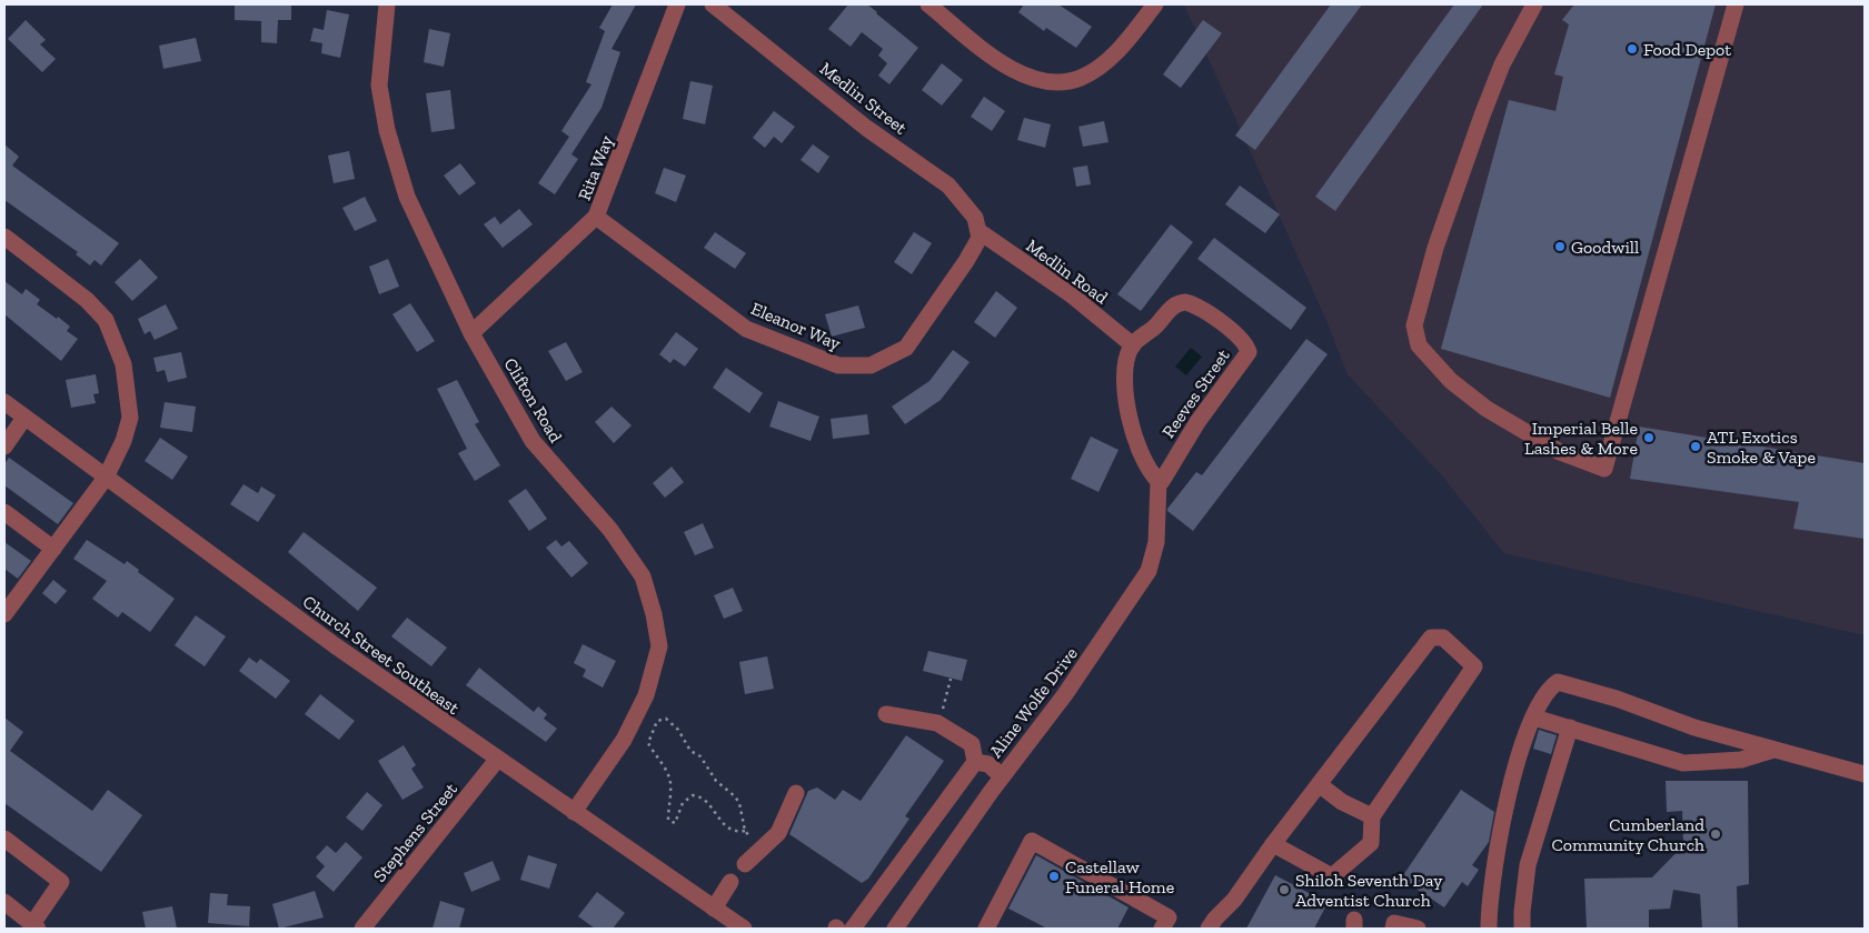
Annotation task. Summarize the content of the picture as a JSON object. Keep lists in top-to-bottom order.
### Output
{
  "streets": {
    "street": [
      "Medlin Street",
      "Rita Way",
      "Medlin Road",
      "Eleanor Way",
      "Reeves Street",
      "Clifton Road",
      "Church Street Southeast",
      "Aline Wolfe Drive",
      "Stephens Street"
    ]
  },
  "crossings": [
    ["Medlin Street", "Medlin Road"],
    ["Medlin Street", "Eleanor Way"],
    ["Rita Way", "Eleanor Way"],
    ["Rita Way", "Clifton Road"],
    ["Medlin Road", "Eleanor Way"],
    ["Medlin Road", "Reeves Street"],
    ["Reeves Street", "Aline Wolfe Drive"],
    ["Clifton Road", "Church Street Southeast"],
    ["Church Street Southeast", "Stephens Street"]
  ],
  "places": [
    "Food Depot",
    "Goodwill",
    "Imperial Belle Lashes & More",
    "ATL Exotics Smoke & Vape",
    "Cumberland Community Church",
    "Castellaw Funeral Home",
    "Shiloh Seventh Day Adventist Church"
  ]
}
